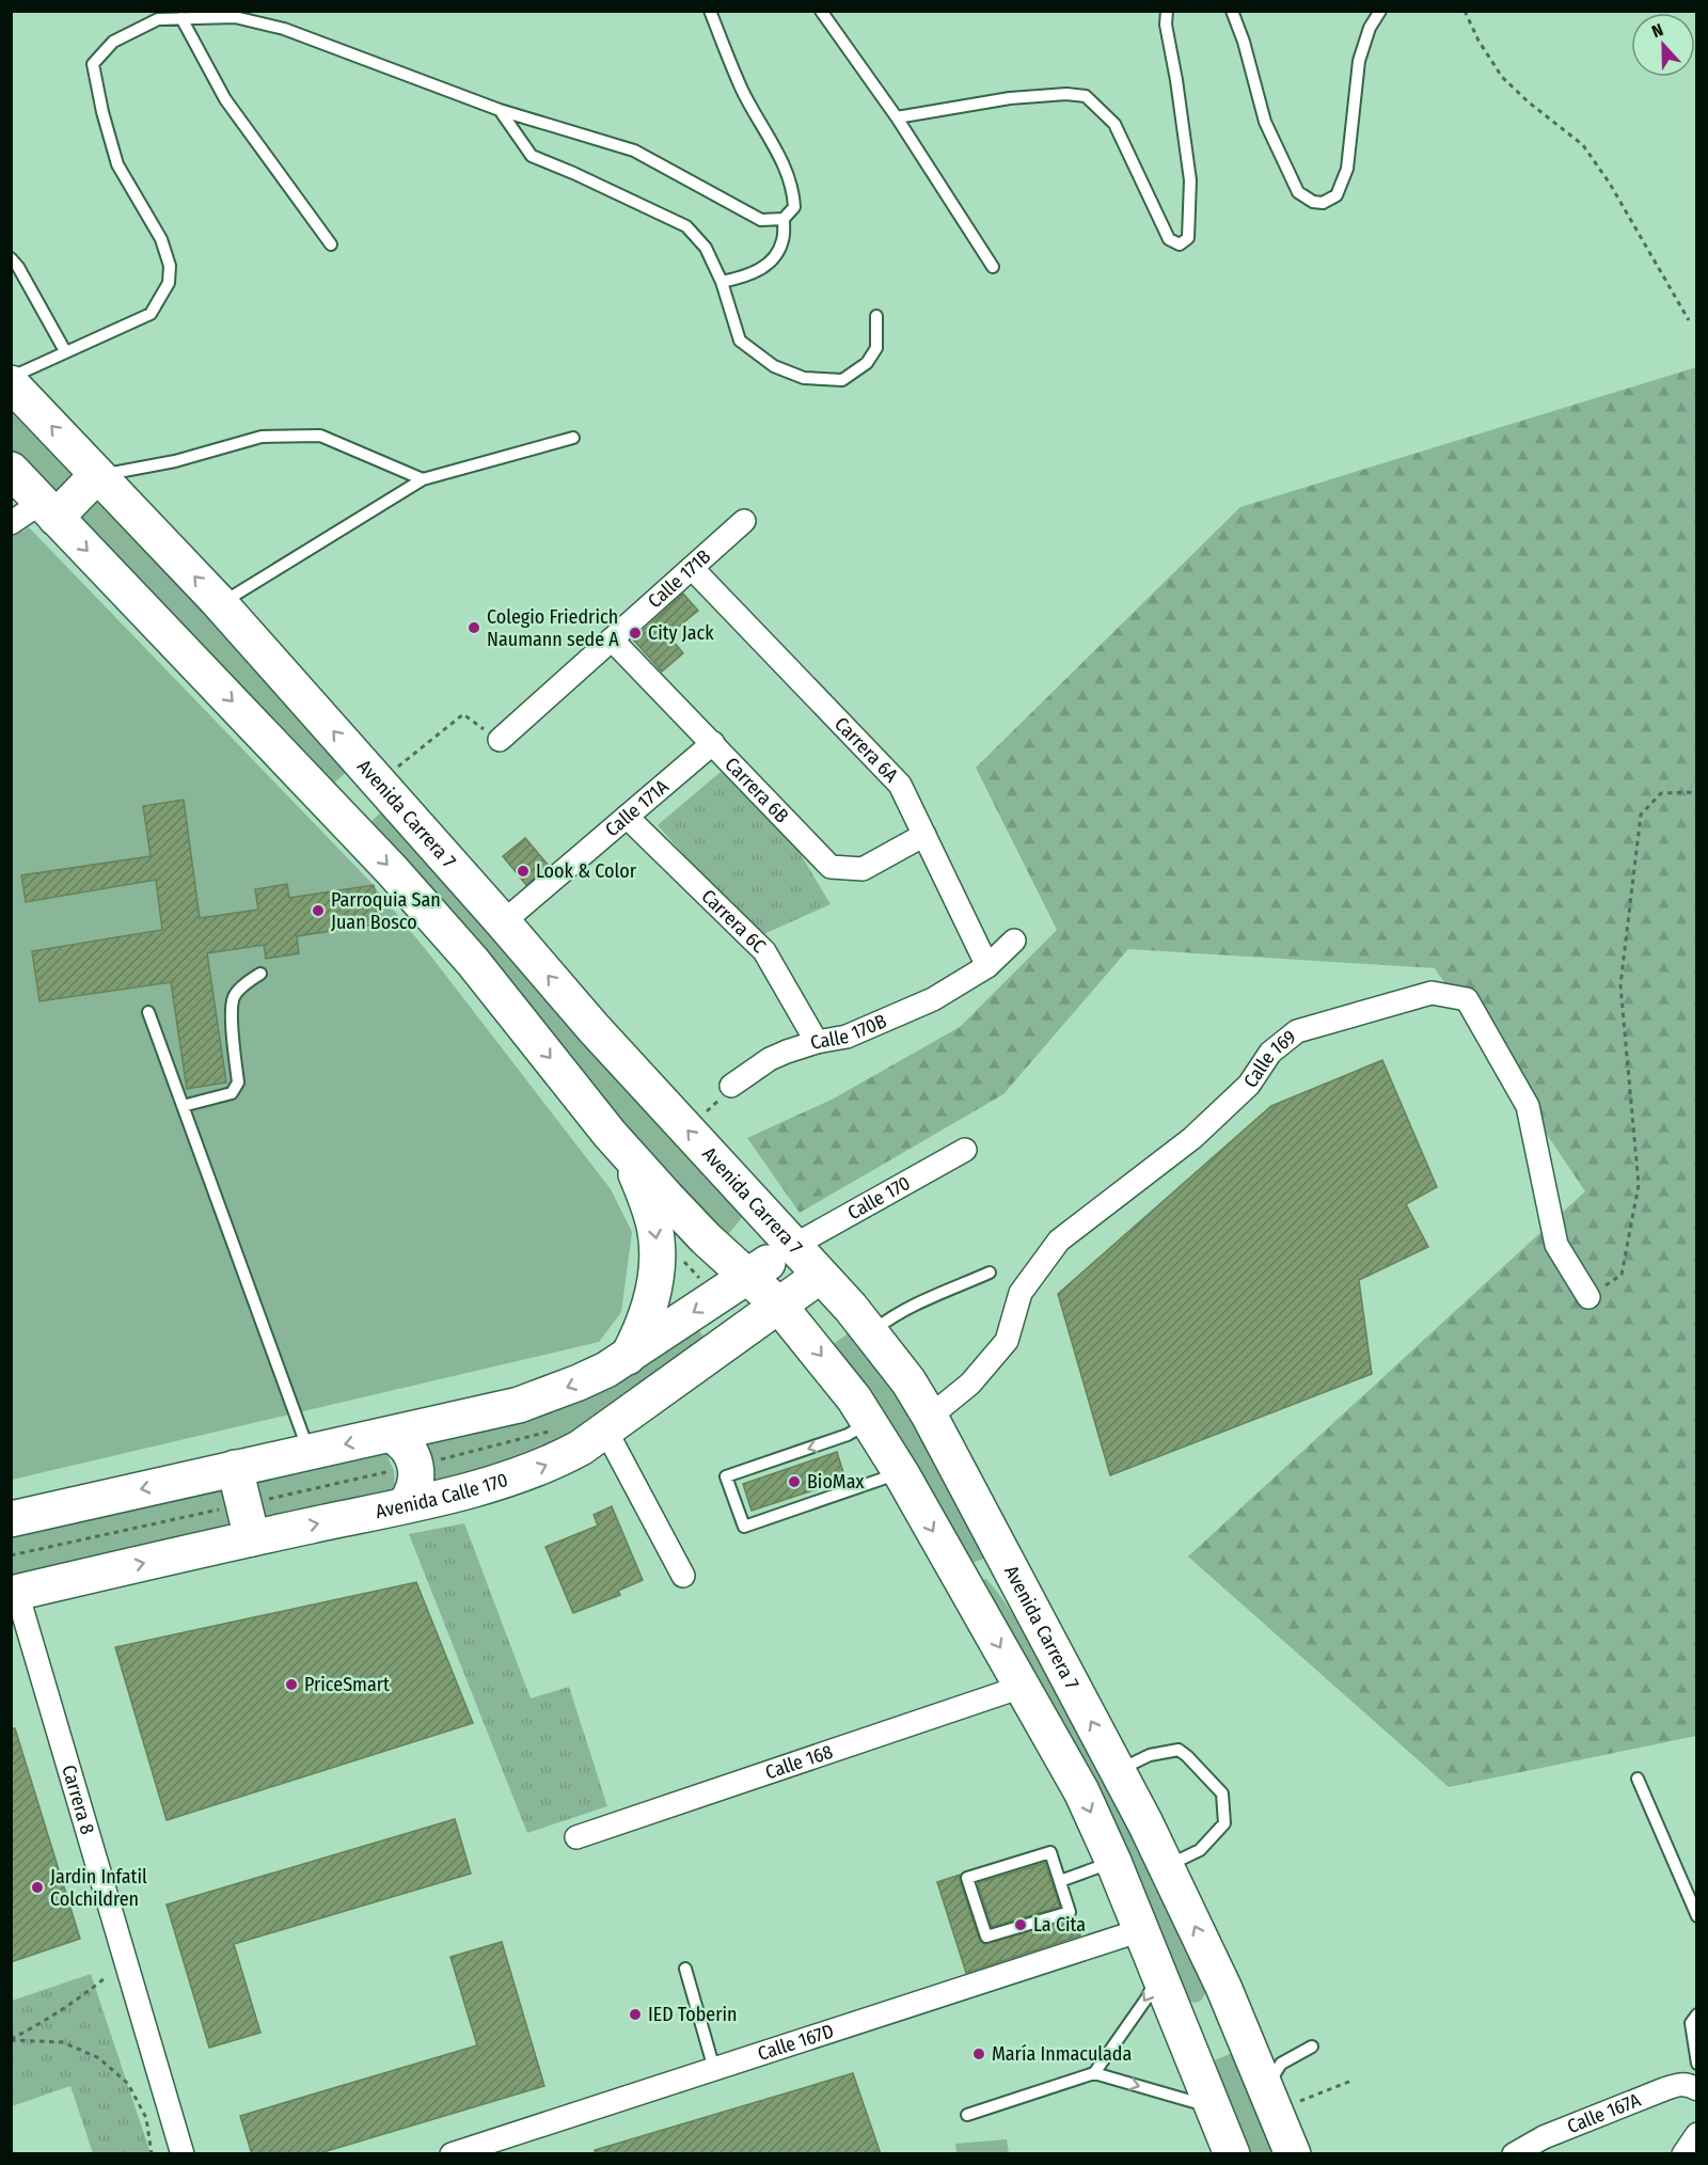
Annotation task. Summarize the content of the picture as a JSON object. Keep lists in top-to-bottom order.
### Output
{
  "streets": {
    "main road": ["Avenida Carrera 7", "Avenida Calle 170"],
    "street": [
      "Calle 171B",
      "Carrera 6A",
      "Carrera 6B",
      "Calle 171A",
      "Carrera 6C",
      "Calle 170B",
      "Calle 169",
      "Calle 170",
      "Calle 168",
      "Carrera 8",
      "Calle 167D",
      "Calle 167A"
    ]
  },
  "crossings": [
    ["Calle 171B", "Carrera 6A"],
    ["Calle 171B", "Carrera 6B"],
    ["Carrera 6A", "Carrera 6B"],
    ["Carrera 6A", "Calle 170B"],
    ["Carrera 6B", "Calle 171A"],
    ["Calle 171A", "Avenida Carrera 7"],
    ["Calle 171A", "Carrera 6C"],
    ["Avenida Carrera 7", "Calle 169"],
    ["Avenida Carrera 7", "Calle 170"],
    ["Avenida Carrera 7", "Avenida Calle 170"],
    ["Carrera 6C", "Calle 170B"],
    ["Avenida Calle 170", "Carrera 8"]
  ],
  "places": [
    "Colegio Friedrich Naumann sede A",
    "City Jack",
    "Look & Color",
    "Parroquia San Juan Bosco",
    "BioMax",
    "PriceSmart",
    "Jardin Infatil Colchildren",
    "La Cita",
    "IED Toberin",
    "María Inmaculada"
  ],
  "north": "top"
}
